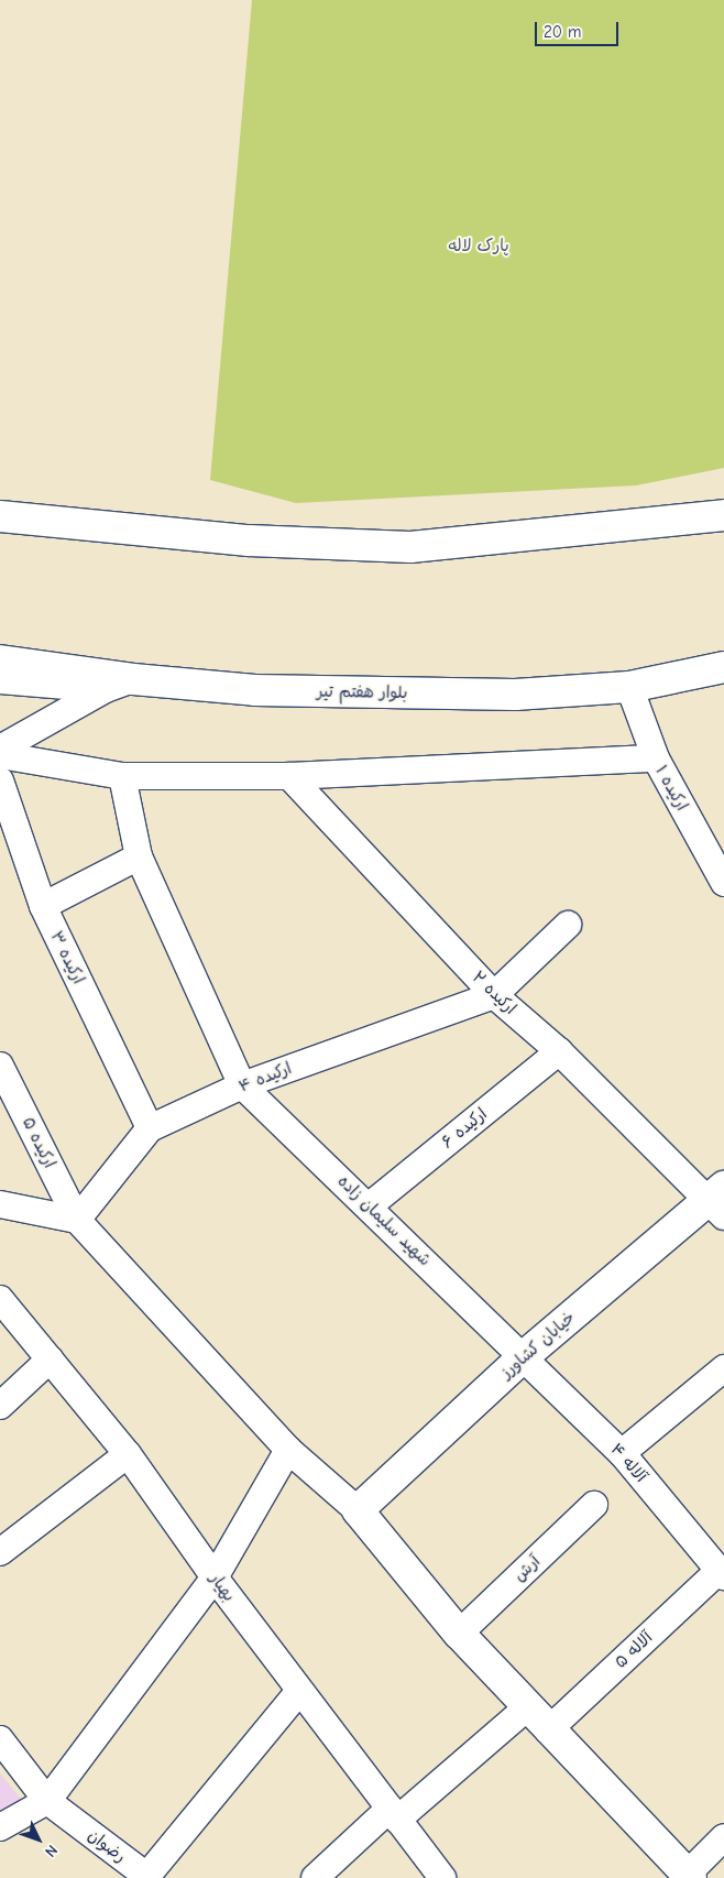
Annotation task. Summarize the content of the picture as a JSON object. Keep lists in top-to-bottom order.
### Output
{
  "streets": {
    "main road": ["بلوار هفتم تیر", "خیابان کشاورز"],
    "street": [
      "ارکیده ۱",
      "ارکیده ۳",
      "ارکیده ۲",
      "ارکیده ۴",
      "ارکیده ۶",
      "ارکیده ۵",
      "شهید سلیمان زاده",
      "آلاله ۴",
      "آرش",
      "بهیار",
      "آلاله ۵",
      "رضوان"
    ]
  },
  "crossings": [
    ["بلوار هفتم تیر", "ارکیده ۱"],
    ["ارکیده ۳", "ارکیده ۴"],
    ["ارکیده ۲", "ارکیده ۴"],
    ["ارکیده ۲", "ارکیده ۶"],
    ["ارکیده ۲", "خیابان کشاورز"],
    ["ارکیده ۴", "ارکیده ۵"],
    ["ارکیده ۴", "شهید سلیمان زاده"],
    ["ارکیده ۶", "شهید سلیمان زاده"],
    ["ارکیده ۵", "خیابان کشاورز"],
    ["شهید سلیمان زاده", "خیابان کشاورز"],
    ["شهید سلیمان زاده", "آلاله ۴"],
    ["خیابان کشاورز", "آلاله ۴"],
    ["آلاله ۴", "آلاله ۵"]
  ],
  "parks": ["پارک لاله"],
  "scale_bar": "20 m",
  "north": "bottom right"
}
